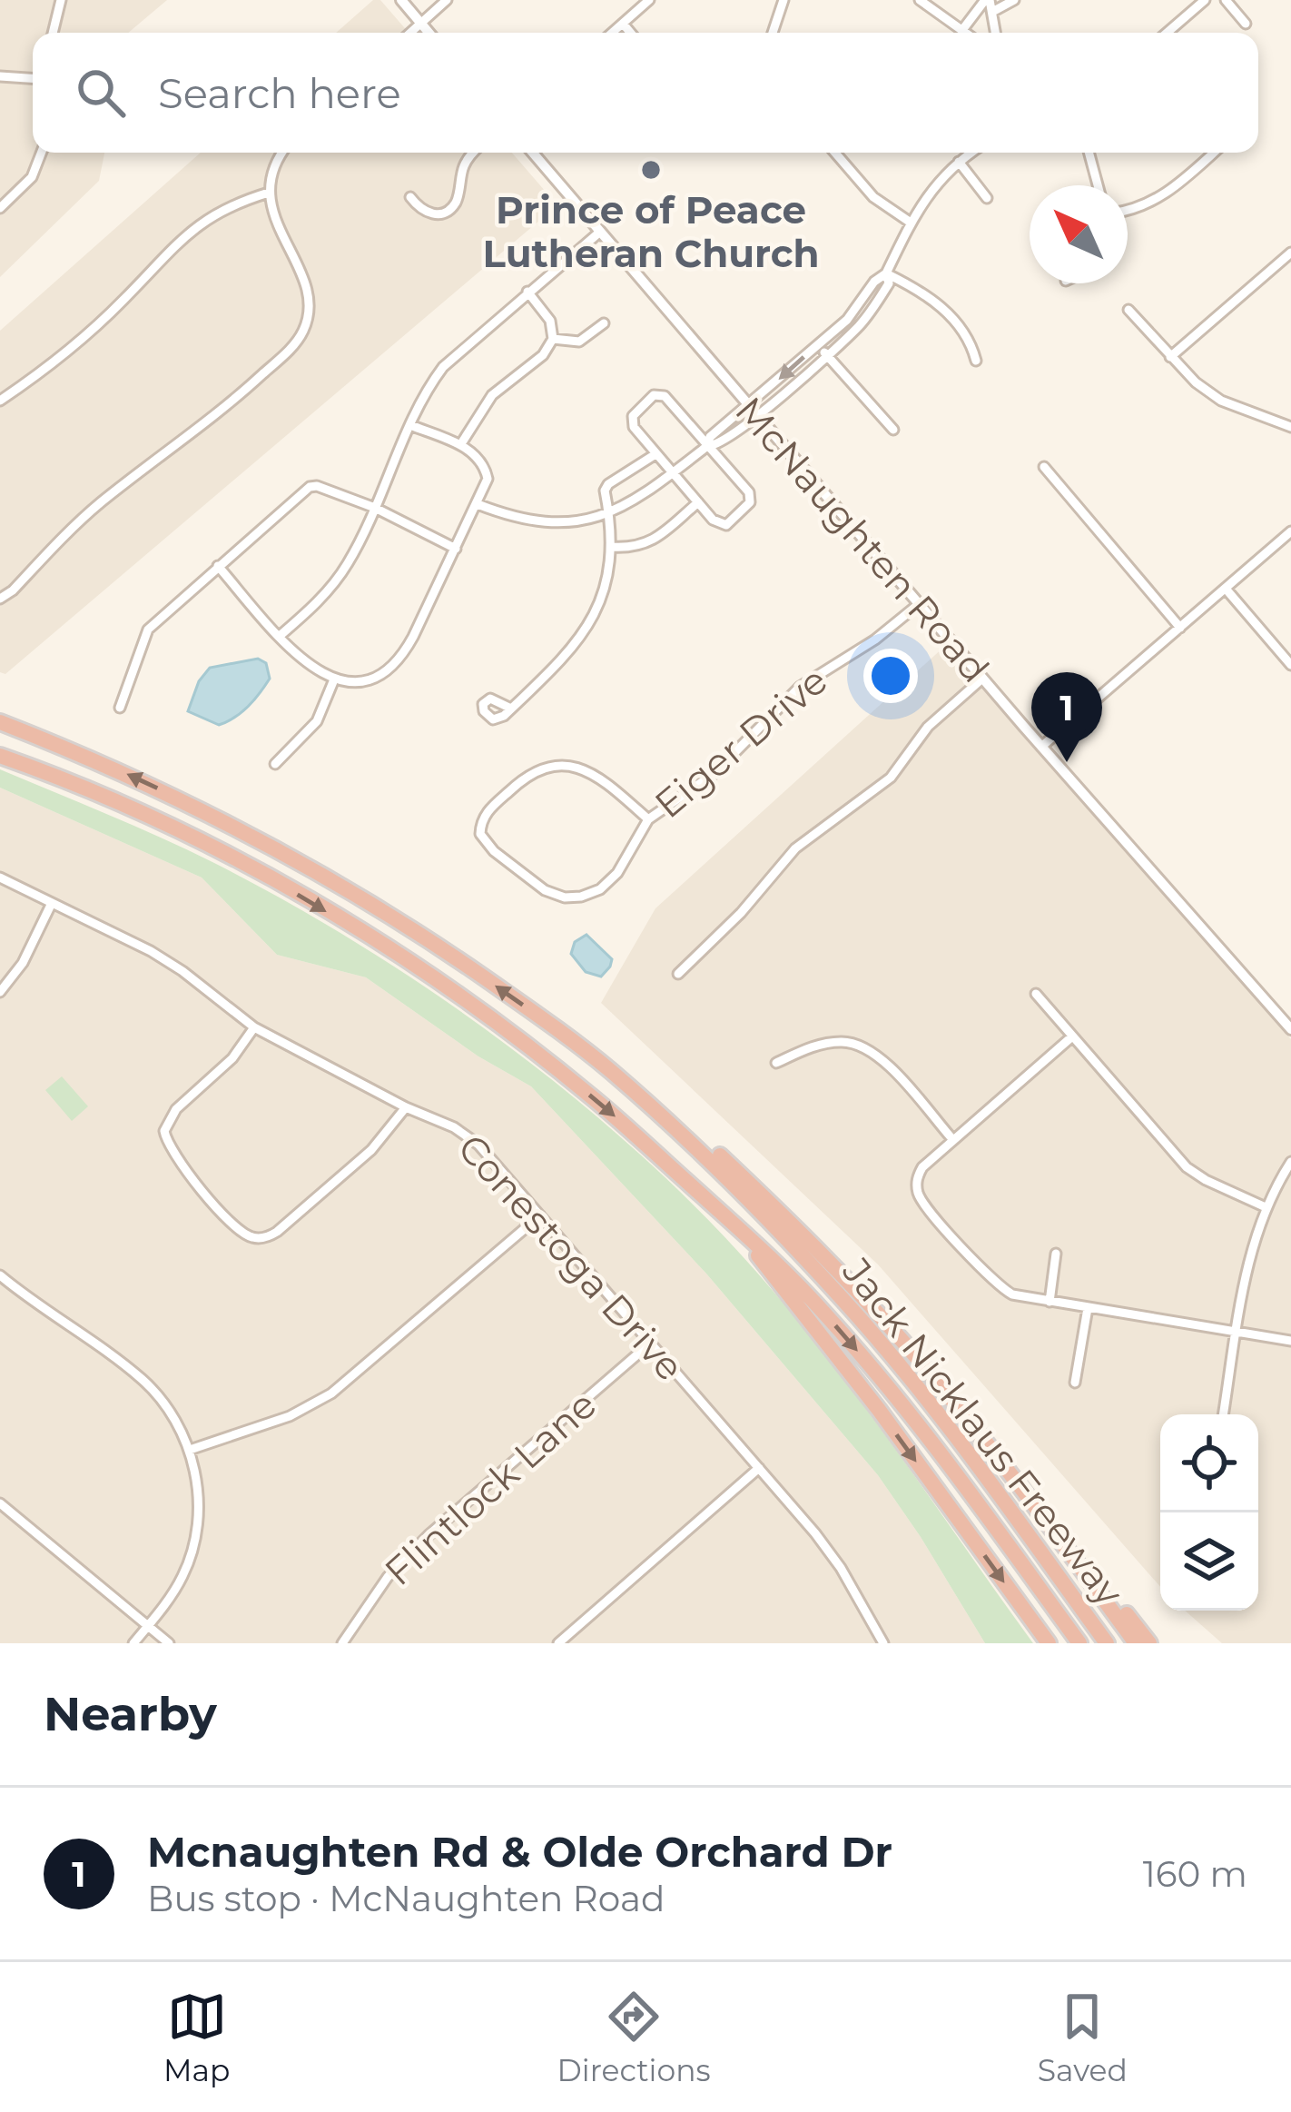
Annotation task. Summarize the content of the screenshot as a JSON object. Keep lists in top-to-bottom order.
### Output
{
  "streets": {
    "highway": ["Jack Nicklaus Freeway"],
    "street": [
      "McNaughten Road",
      "Eiger Drive",
      "Conestoga Drive",
      "Flintlock Lane"
    ]
  },
  "crossings": [
    ["McNaughten Road", "Eiger Drive"],
    ["Conestoga Drive", "Flintlock Lane"]
  ],
  "places": ["Prince of Peace Lutheran Church"],
  "north": "top left",
  "page": {
    "search": "Search here",
    "pins": "1",
    "heading": "Nearby",
    "list": [
      {
        "mark": "1",
        "name": "Mcnaughten Rd & Olde Orchard Dr",
        "note": "Bus stop · McNaughten Road",
        "value": "160 m"
      }
    ],
    "nav": ["Map", "Directions", "Saved"]
  }
}
